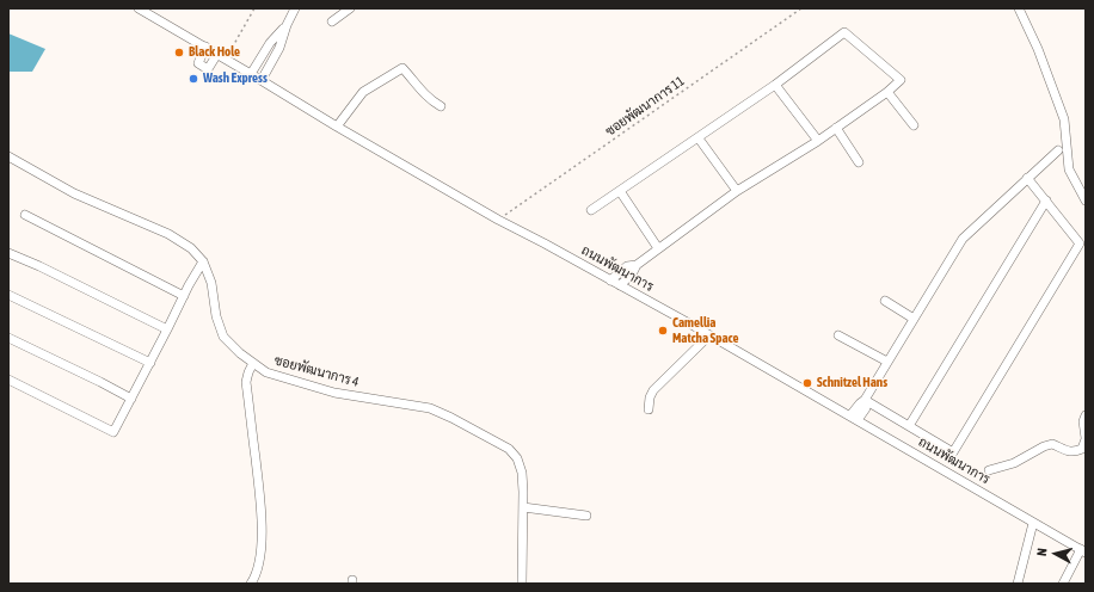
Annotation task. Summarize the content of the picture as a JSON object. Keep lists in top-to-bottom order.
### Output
{
  "streets": {
    "street": ["ถนนพัฒนาการ", "ซอยพัฒนาการ 4"],
    "path": ["ซอยพัฒนาการ 11"]
  },
  "crossings": [
    ["ซอยพัฒนาการ 11", "ถนนพัฒนาการ"]
  ],
  "places": [
    "Black Hole",
    "Wash Express",
    "Camellia Matcha Space",
    "Schnitzel Hans"
  ],
  "north": "left"
}
